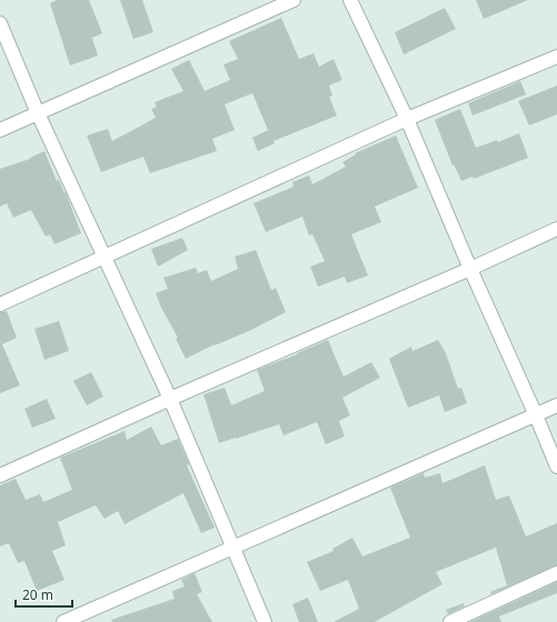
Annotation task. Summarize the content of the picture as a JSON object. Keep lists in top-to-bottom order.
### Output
{
  "scale_bar": "20 m"
}
